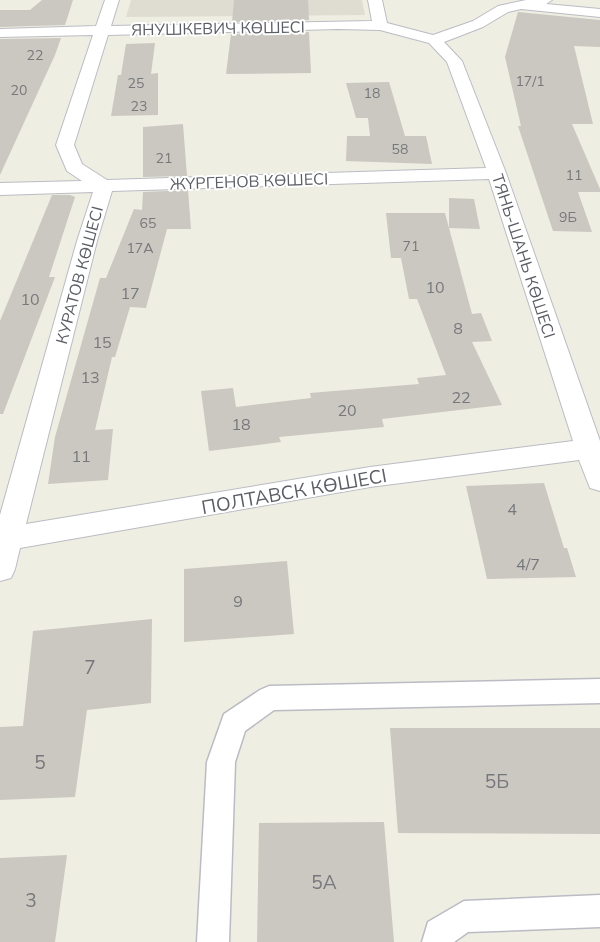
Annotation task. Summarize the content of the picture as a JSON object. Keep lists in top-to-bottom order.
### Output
{
  "streets": {
    "street": [
      "ЯНУШКЕВИЧ КӨШЕСІ",
      "ЖҮРГЕНОВ КӨШЕСІ",
      "ТЯНЬ-ШАНЬ КӨШЕСІ",
      "КУРАТОВ КӨШЕСІ",
      "ПОЛТАВСК КӨШЕСІ"
    ]
  },
  "crossings": [
    ["ЯНУШКЕВИЧ КӨШЕСІ", "ТЯНЬ-ШАНЬ КӨШЕСІ"],
    ["ЯНУШКЕВИЧ КӨШЕСІ", "КУРАТОВ КӨШЕСІ"],
    ["ЖҮРГЕНОВ КӨШЕСІ", "ТЯНЬ-ШАНЬ КӨШЕСІ"],
    ["ЖҮРГЕНОВ КӨШЕСІ", "КУРАТОВ КӨШЕСІ"],
    ["ТЯНЬ-ШАНЬ КӨШЕСІ", "ПОЛТАВСК КӨШЕСІ"],
    ["КУРАТОВ КӨШЕСІ", "ПОЛТАВСК КӨШЕСІ"]
  ],
  "house_numbers": [
    "22",
    "17/1",
    "25",
    "20",
    "18",
    "23",
    "58",
    "21",
    "11",
    "9Б",
    "65",
    "71",
    "17А",
    "10",
    "17",
    "10",
    "8",
    "15",
    "13",
    "22",
    "20",
    "18",
    "11",
    "4",
    "4/7",
    "9",
    "7",
    "5",
    "5Б",
    "5А",
    "3"
  ]
}
